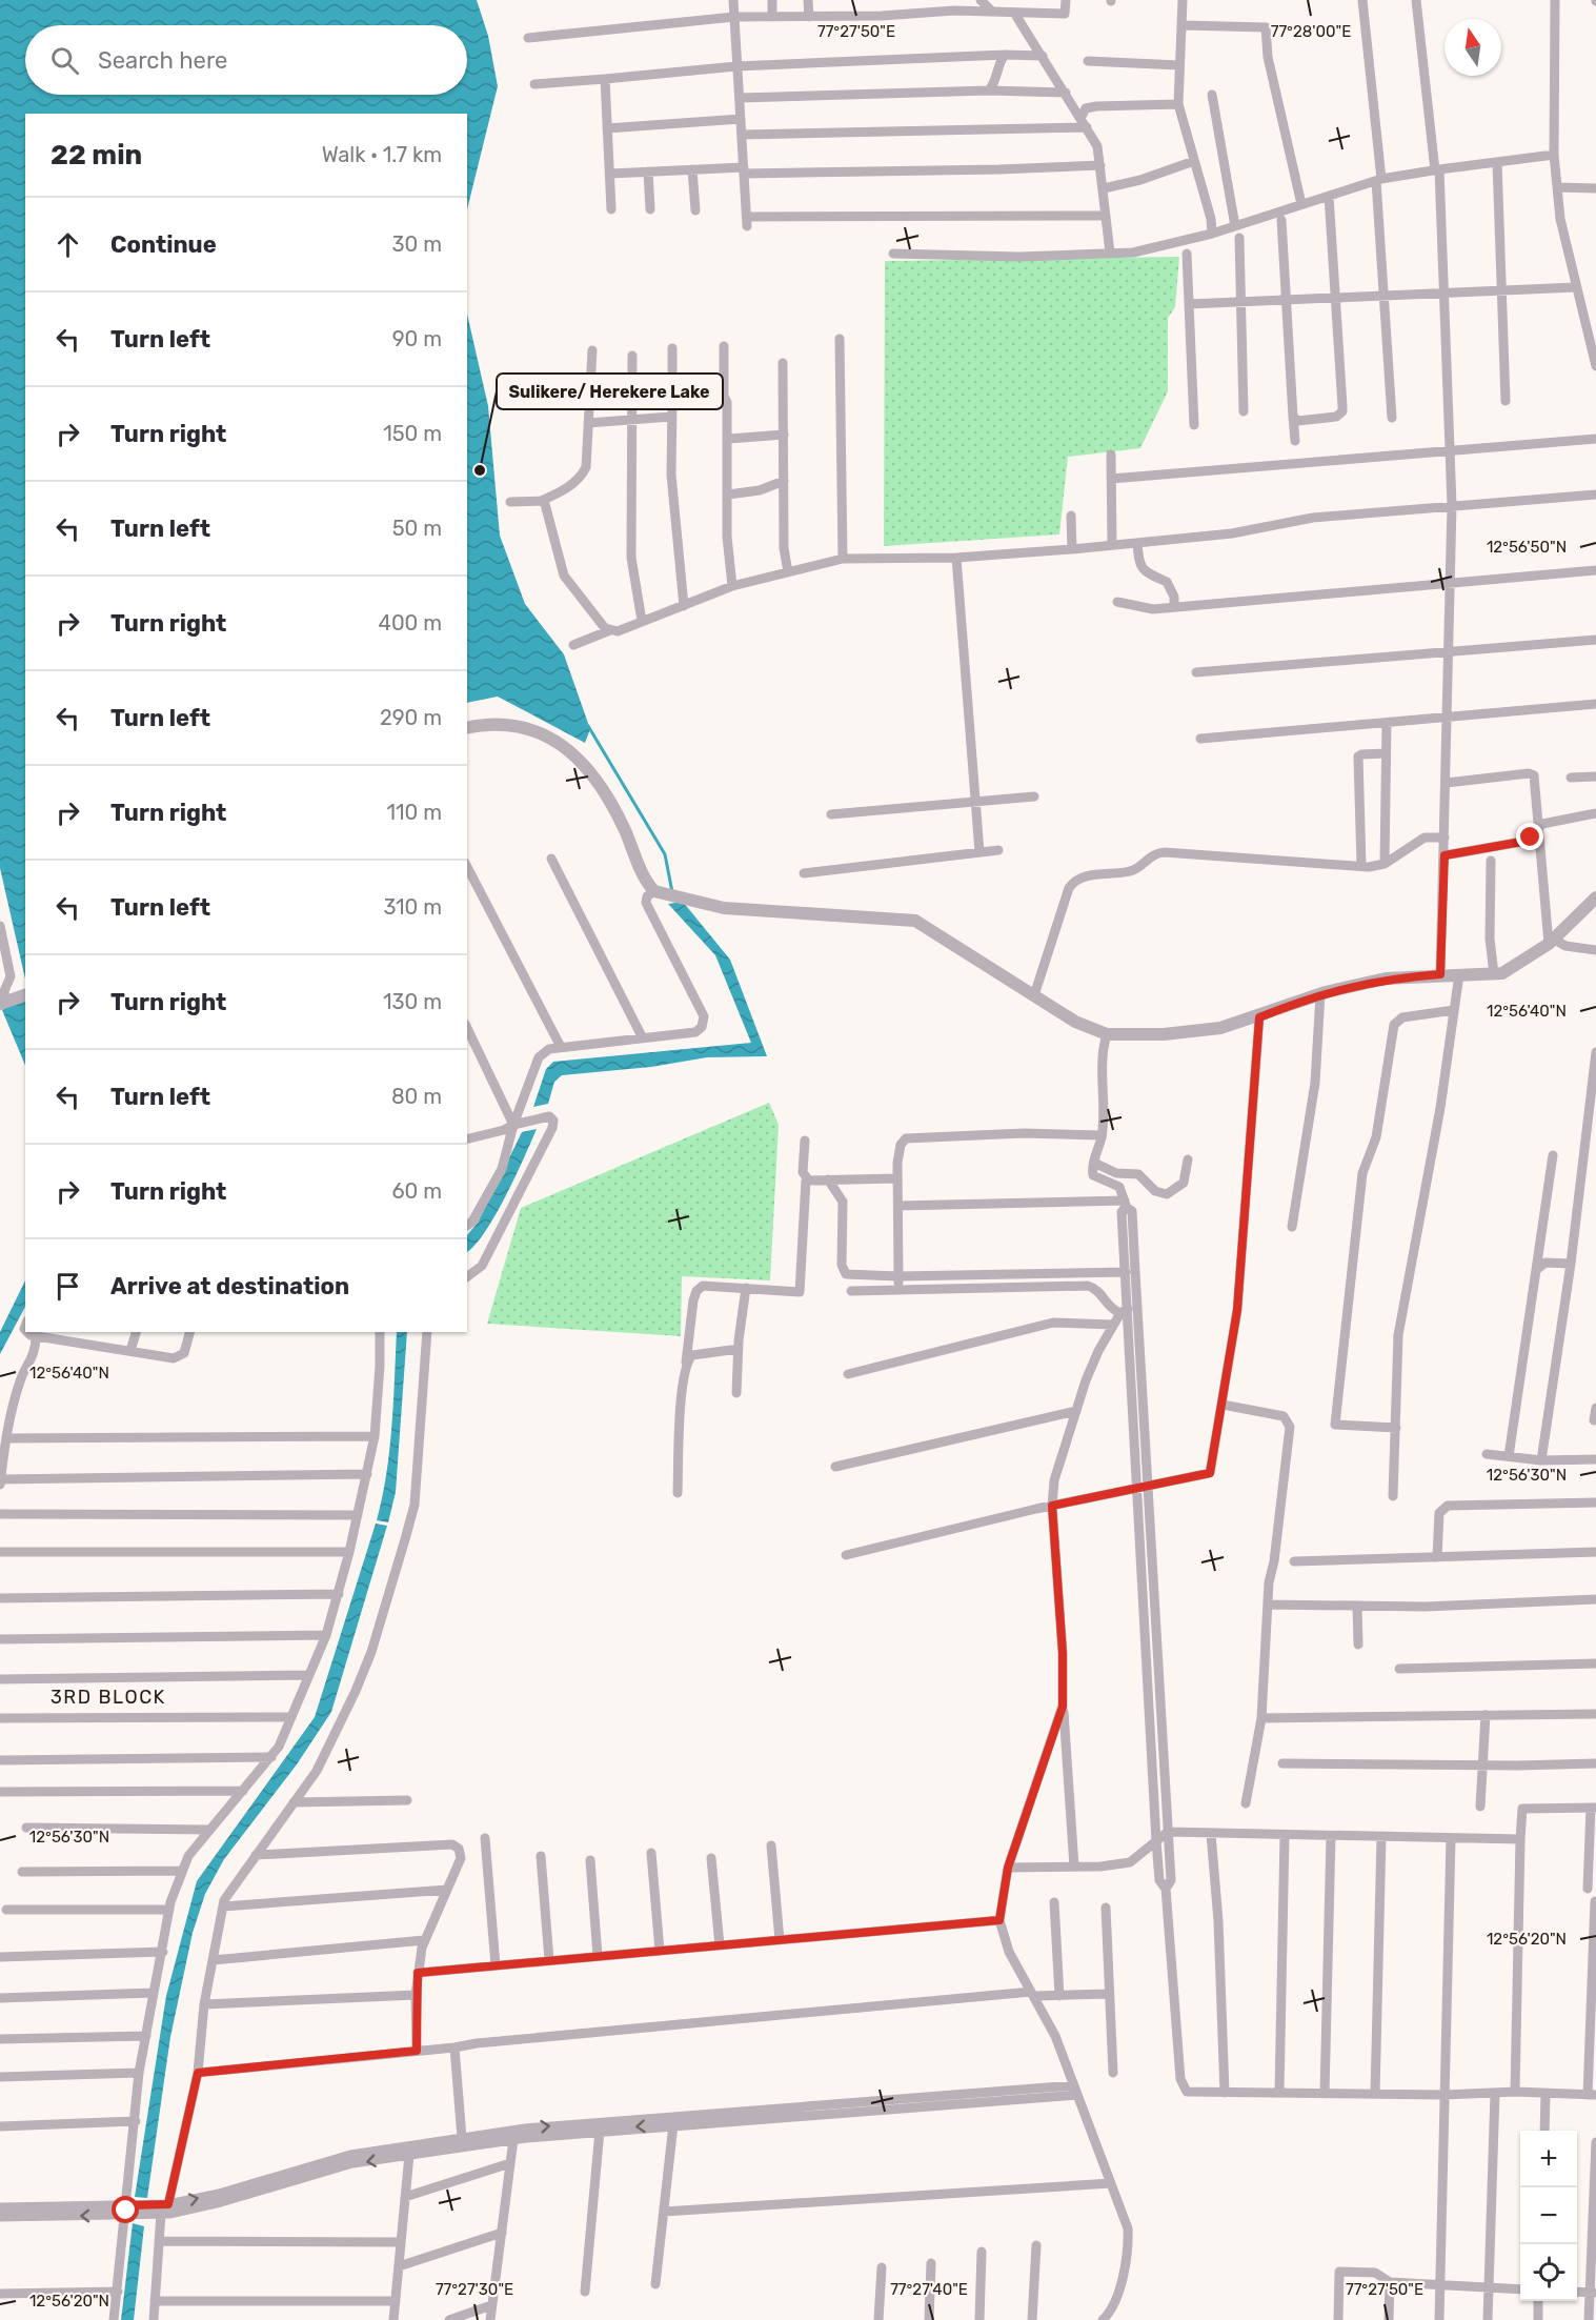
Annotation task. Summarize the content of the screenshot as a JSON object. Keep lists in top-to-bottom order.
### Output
{
  "districts": ["3RD BLOCK"],
  "places": ["Sulikere/ Herekere Lake"],
  "north": "top",
  "page": {
    "search": "Search here",
    "heading": ["22 min", "Walk · 1.7 km"],
    "list": [
      ["Continue", "30 m"],
      ["Turn left", "90 m"],
      ["Turn right", "150 m"],
      ["Turn left", "50 m"],
      ["Turn right", "400 m"],
      ["Turn left", "290 m"],
      ["Turn right", "110 m"],
      ["Turn left", "310 m"],
      ["Turn right", "130 m"],
      ["Turn left", "80 m"],
      ["Turn right", "60 m"],
      "Arrive at destination"
    ],
    "map_buttons": ["+", "−"]
  },
  "coordinates": [
    "77°27'50\"E",
    "77°28'00\"E",
    "12°56'50\"N",
    "12°56'40\"N",
    "12°56'30\"N",
    "12°56'20\"N",
    "77°27'30\"E",
    "77°27'40\"E"
  ]
}
